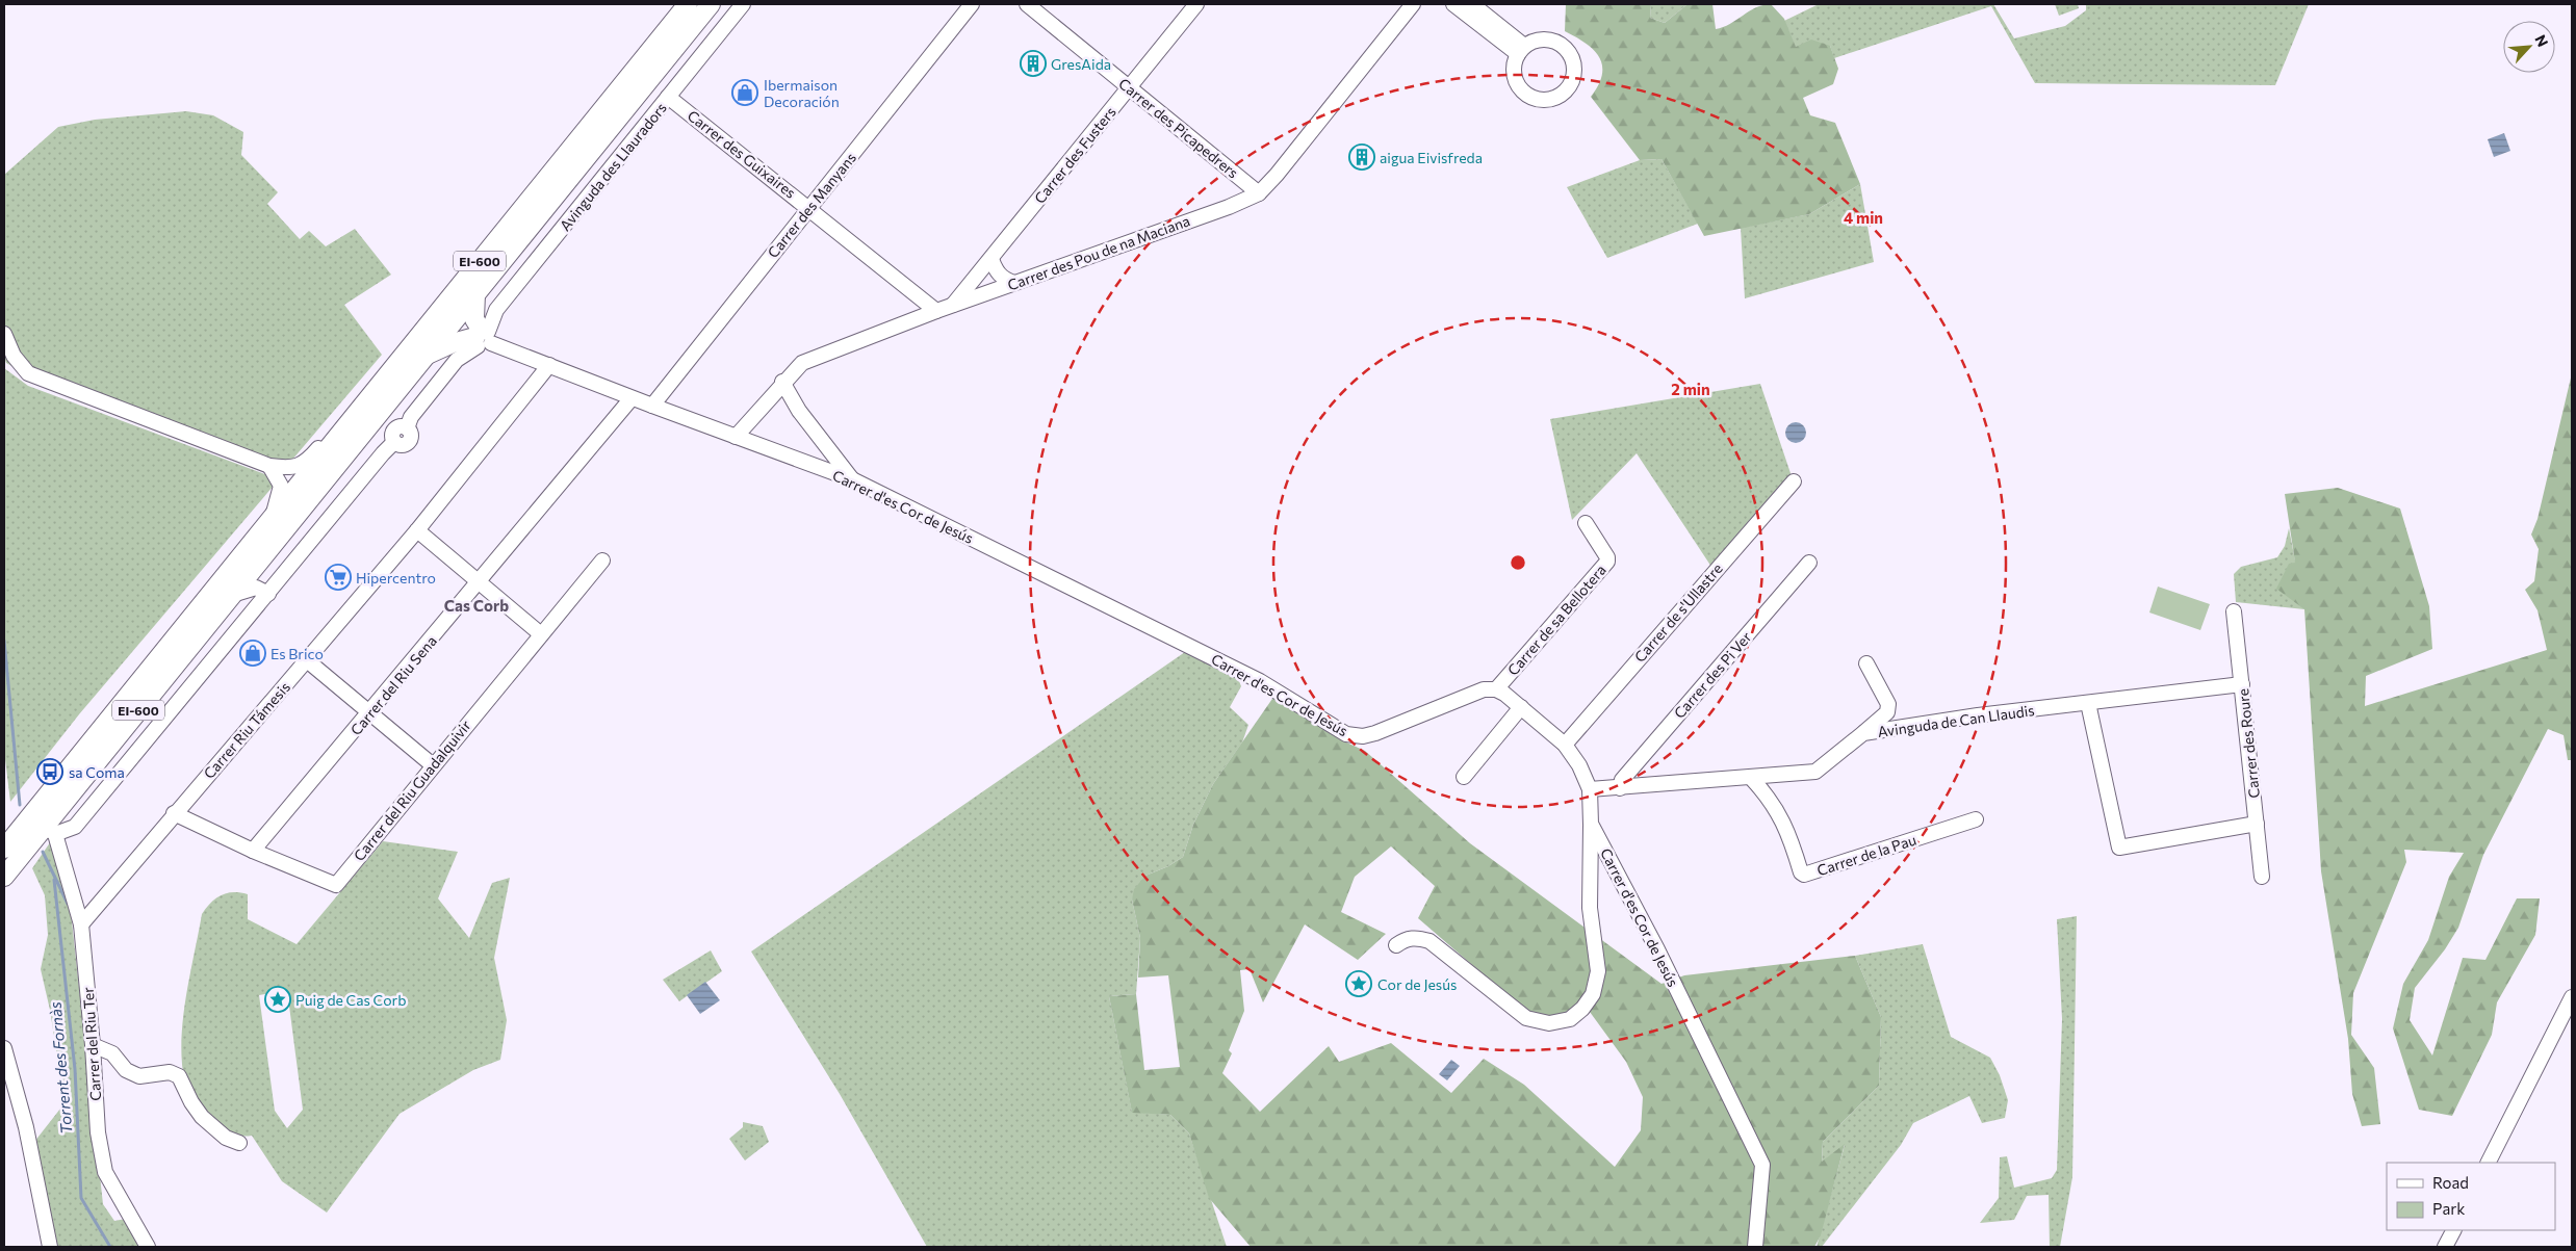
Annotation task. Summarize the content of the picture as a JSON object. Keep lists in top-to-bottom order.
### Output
{
  "streets": {
    "main road": ["EI-600"],
    "street": [
      "Carrer des Picapedrers",
      "Carrer des Guixaires",
      "Carrer des Fusters",
      "Avinguda des Llauradors",
      "Carrer des Manyans",
      "Carrer des Pou de na Maciana",
      "Carrer d'es Cor de Jesús",
      "Carrer de s'Ullastre",
      "Carrer de sa Bellotera",
      "Carrer des Pi Ver",
      "Carrer del Riu Sena",
      "Avinguda de Can Llaudis",
      "Carrer Riu Támesis",
      "Carrer des Roure",
      "Carrer del Riu Guadalquivir",
      "Carrer de la Pau",
      "Carrer del Riu Ter"
    ]
  },
  "crossings": [
    ["Carrer des Picapedrers", "Carrer des Fusters"],
    ["Carrer des Picapedrers", "Carrer des Pou de na Maciana"],
    ["Carrer des Guixaires", "Avinguda des Llauradors"],
    ["Carrer des Guixaires", "Carrer des Manyans"],
    ["Carrer des Guixaires", "Carrer des Pou de na Maciana"],
    ["Carrer des Fusters", "Carrer des Pou de na Maciana"],
    ["Carrer des Manyans", "Carrer d'es Cor de Jesús"],
    ["Carrer des Pou de na Maciana", "Carrer d'es Cor de Jesús"],
    ["EI-600", "Carrer del Riu Ter"],
    ["Carrer d'es Cor de Jesús", "Carrer de s'Ullastre"],
    ["Carrer d'es Cor de Jesús", "Carrer de sa Bellotera"],
    ["Carrer d'es Cor de Jesús", "Carrer del Riu Sena"],
    ["Carrer d'es Cor de Jesús", "Avinguda de Can Llaudis"],
    ["Carrer d'es Cor de Jesús", "Carrer Riu Támesis"],
    ["Carrer des Pi Ver", "Avinguda de Can Llaudis"],
    ["Carrer del Riu Sena", "Carrer del Riu Guadalquivir"],
    ["Avinguda de Can Llaudis", "Carrer des Roure"],
    ["Avinguda de Can Llaudis", "Carrer de la Pau"],
    ["Carrer Riu Támesis", "Carrer del Riu Guadalquivir"],
    ["Carrer Riu Támesis", "Carrer del Riu Ter"]
  ],
  "districts": ["Cas Corb"],
  "water": ["Torrent des Fornàs"],
  "places": {
    "building": ["GresAida", "aigua Eivisfreda"],
    "shop": ["Ibermaison Decoración", "Es Brico"],
    "supermarket": ["Hipercentro"],
    "bus stop": ["sa Coma"],
    "place": ["Cor de Jesús", "Puig de Cas Corb"]
  },
  "legend": ["Road", "Park"],
  "north": "top right",
  "rings": ["4 min", "2 min"]
}
